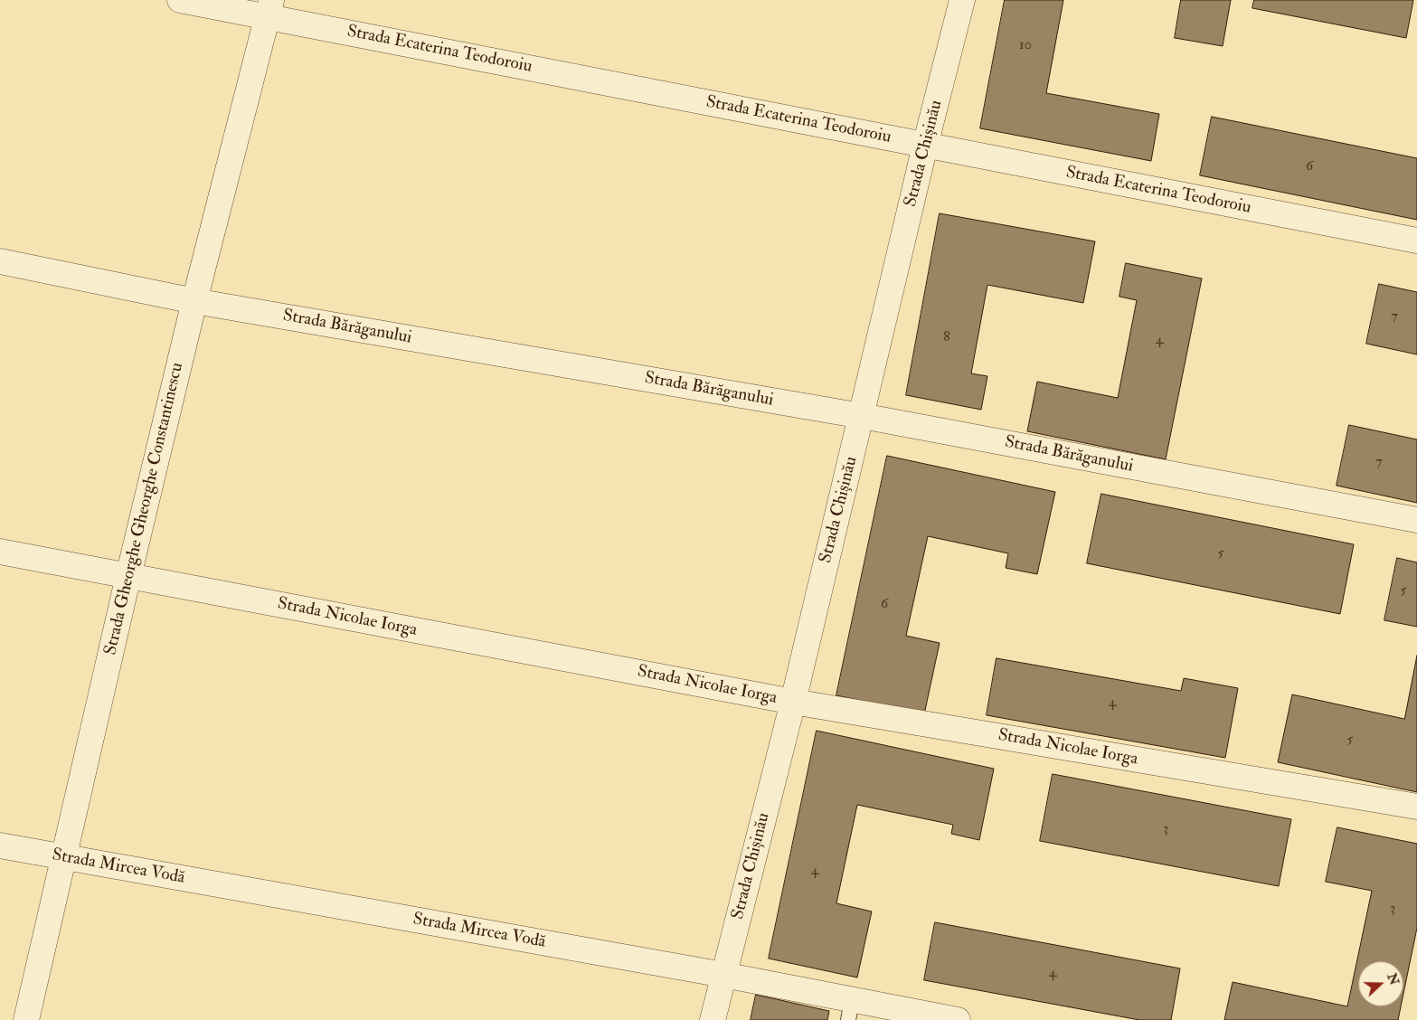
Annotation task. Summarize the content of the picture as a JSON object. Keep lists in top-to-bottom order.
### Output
{
  "streets": {
    "street": [
      "Strada Ecaterina Teodoroiu",
      "Strada Chișinău",
      "Strada Bărăganului",
      "Strada Gheorghe Gheorghe Constantinescu",
      "Strada Nicolae Iorga",
      "Strada Mircea Vodă"
    ]
  },
  "crossings": [
    ["Strada Ecaterina Teodoroiu", "Strada Chișinău"],
    ["Strada Ecaterina Teodoroiu", "Strada Gheorghe Gheorghe Constantinescu"],
    ["Strada Chișinău", "Strada Bărăganului"],
    ["Strada Chișinău", "Strada Nicolae Iorga"],
    ["Strada Chișinău", "Strada Mircea Vodă"],
    ["Strada Bărăganului", "Strada Gheorghe Gheorghe Constantinescu"],
    ["Strada Gheorghe Gheorghe Constantinescu", "Strada Nicolae Iorga"],
    ["Strada Gheorghe Gheorghe Constantinescu", "Strada Mircea Vodă"]
  ],
  "house_numbers": [
    "10",
    "6",
    "7",
    "8",
    "4",
    "7",
    "5",
    "5",
    "6",
    "4",
    "5",
    "3",
    "4",
    "3",
    "4"
  ],
  "north": "right"
}
